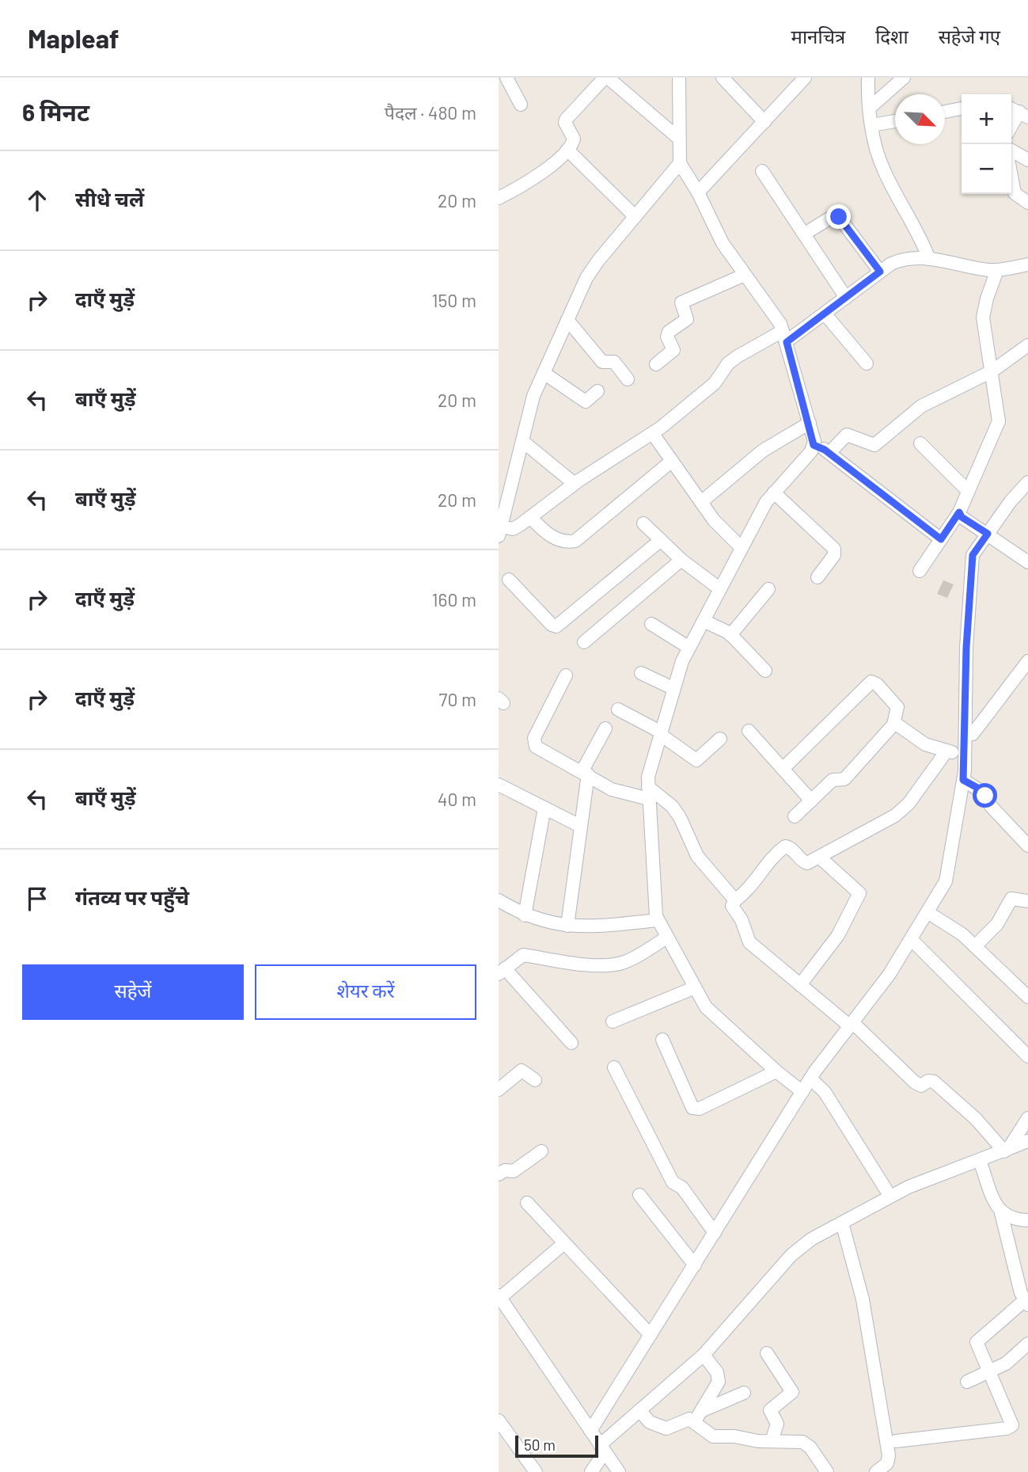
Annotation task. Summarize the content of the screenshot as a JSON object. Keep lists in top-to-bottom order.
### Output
{
  "scale_bar": "50 m",
  "north": "bottom right",
  "page": {
    "header": "Mapleaf",
    "nav": ["मानचित्र", "दिशा", "सहेजे गए"],
    "heading": ["6 मिनट", "पैदल · 480 m"],
    "map_buttons": ["+", "−"],
    "list": [
      ["सीधे चलें", "20 m"],
      ["दाएँ मुड़ें", "150 m"],
      ["बाएँ मुड़ें", "20 m"],
      ["बाएँ मुड़ें", "20 m"],
      ["दाएँ मुड़ें", "160 m"],
      ["दाएँ मुड़ें", "70 m"],
      ["बाएँ मुड़ें", "40 m"],
      "गंतव्य पर पहुँचे"
    ],
    "buttons": ["सहेजें", "शेयर करें"],
    "scale": "50 m"
  }
}
